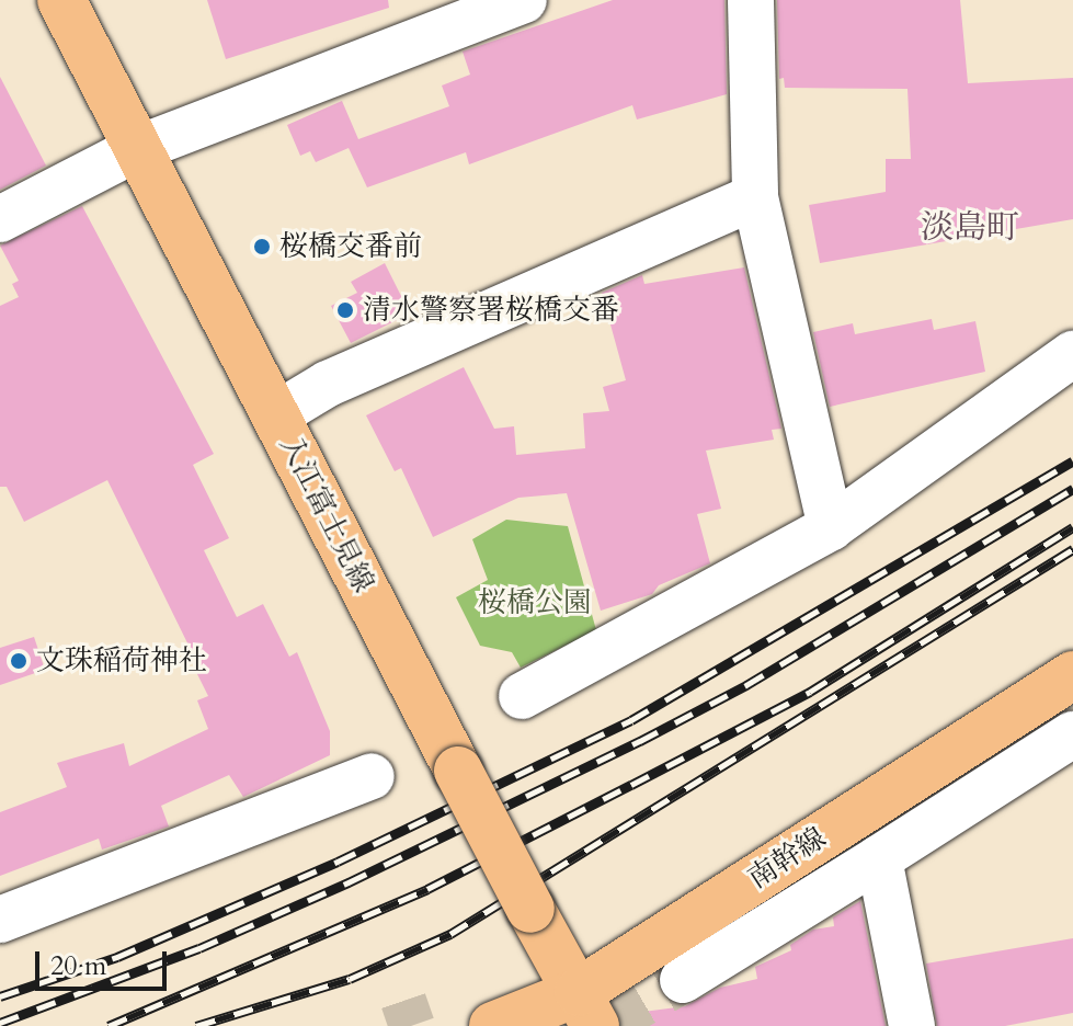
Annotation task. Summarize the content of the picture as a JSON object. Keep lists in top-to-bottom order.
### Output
{
  "streets": {
    "main road": ["入江富士見線", "南幹線"]
  },
  "crossings": [
    ["入江富士見線", "南幹線"]
  ],
  "districts": ["淡島町"],
  "parks": ["桜橋公園"],
  "places": ["桜橋交番前", "清水警察署桜橋交番", "文珠稲荷神社"],
  "scale_bar": "20 m"
}
